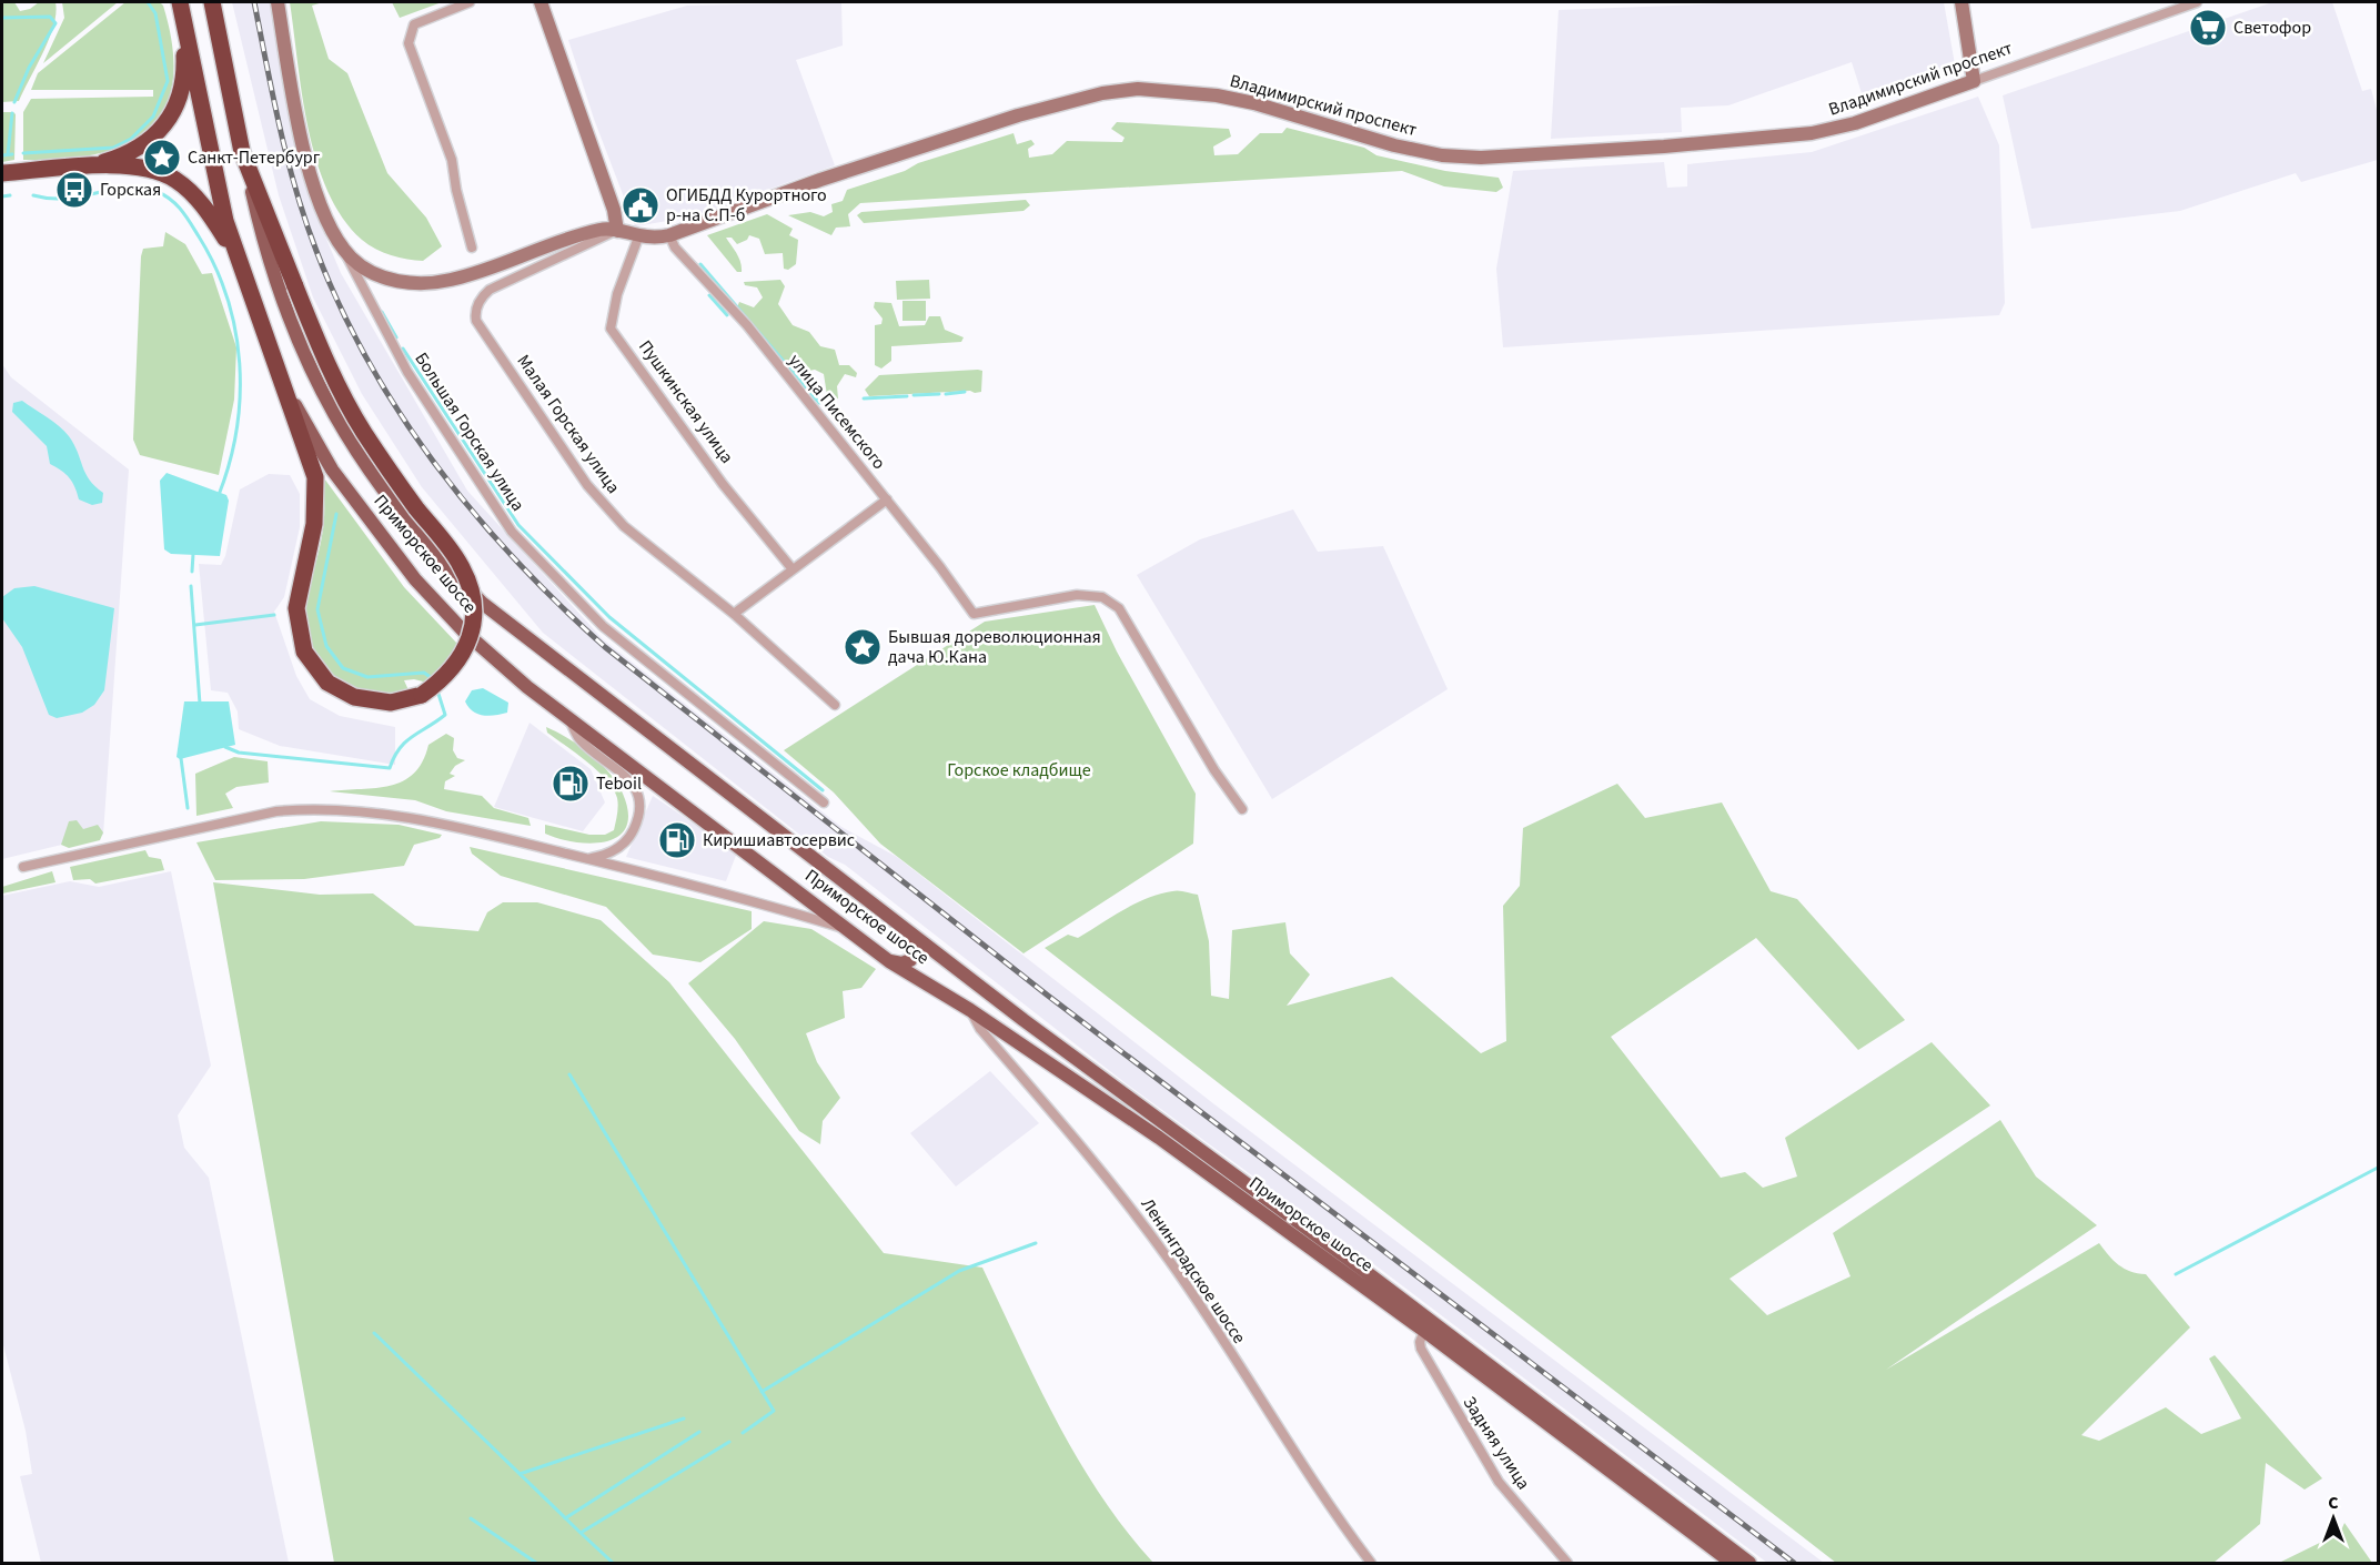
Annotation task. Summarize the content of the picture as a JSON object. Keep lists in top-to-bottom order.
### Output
{
  "streets": {
    "highway": ["Приморское шоссе"],
    "main road": ["Владимирский проспект", "Большая Горская улица"],
    "street": [
      "Пушкинская улица",
      "улица Писемского",
      "Малая Горская улица",
      "Ленинградское шоссе",
      "Задняя улица"
    ]
  },
  "crossings": [
    ["Владимирский проспект", "Пушкинская улица"],
    ["Владимирский проспект", "улица Писемского"],
    ["Владимирский проспект", "Малая Горская улица"],
    ["Владимирский проспект", "Большая Горская улица"],
    ["Приморское шоссе", "Ленинградское шоссе"],
    ["Приморское шоссе", "Задняя улица"]
  ],
  "parks": ["Горское кладбище"],
  "places": {
    "supermarket": ["Светофор"],
    "place": ["Санкт-Петербург", "Бывшая дореволюционная дача Ю.Кана"],
    "bus stop": ["Горская"],
    "public building": ["ОГИБДД Курортного р-на С.П-б"],
    "fuel station": ["Teboil", "Киришиавтосервис"]
  },
  "north": "top"
}
